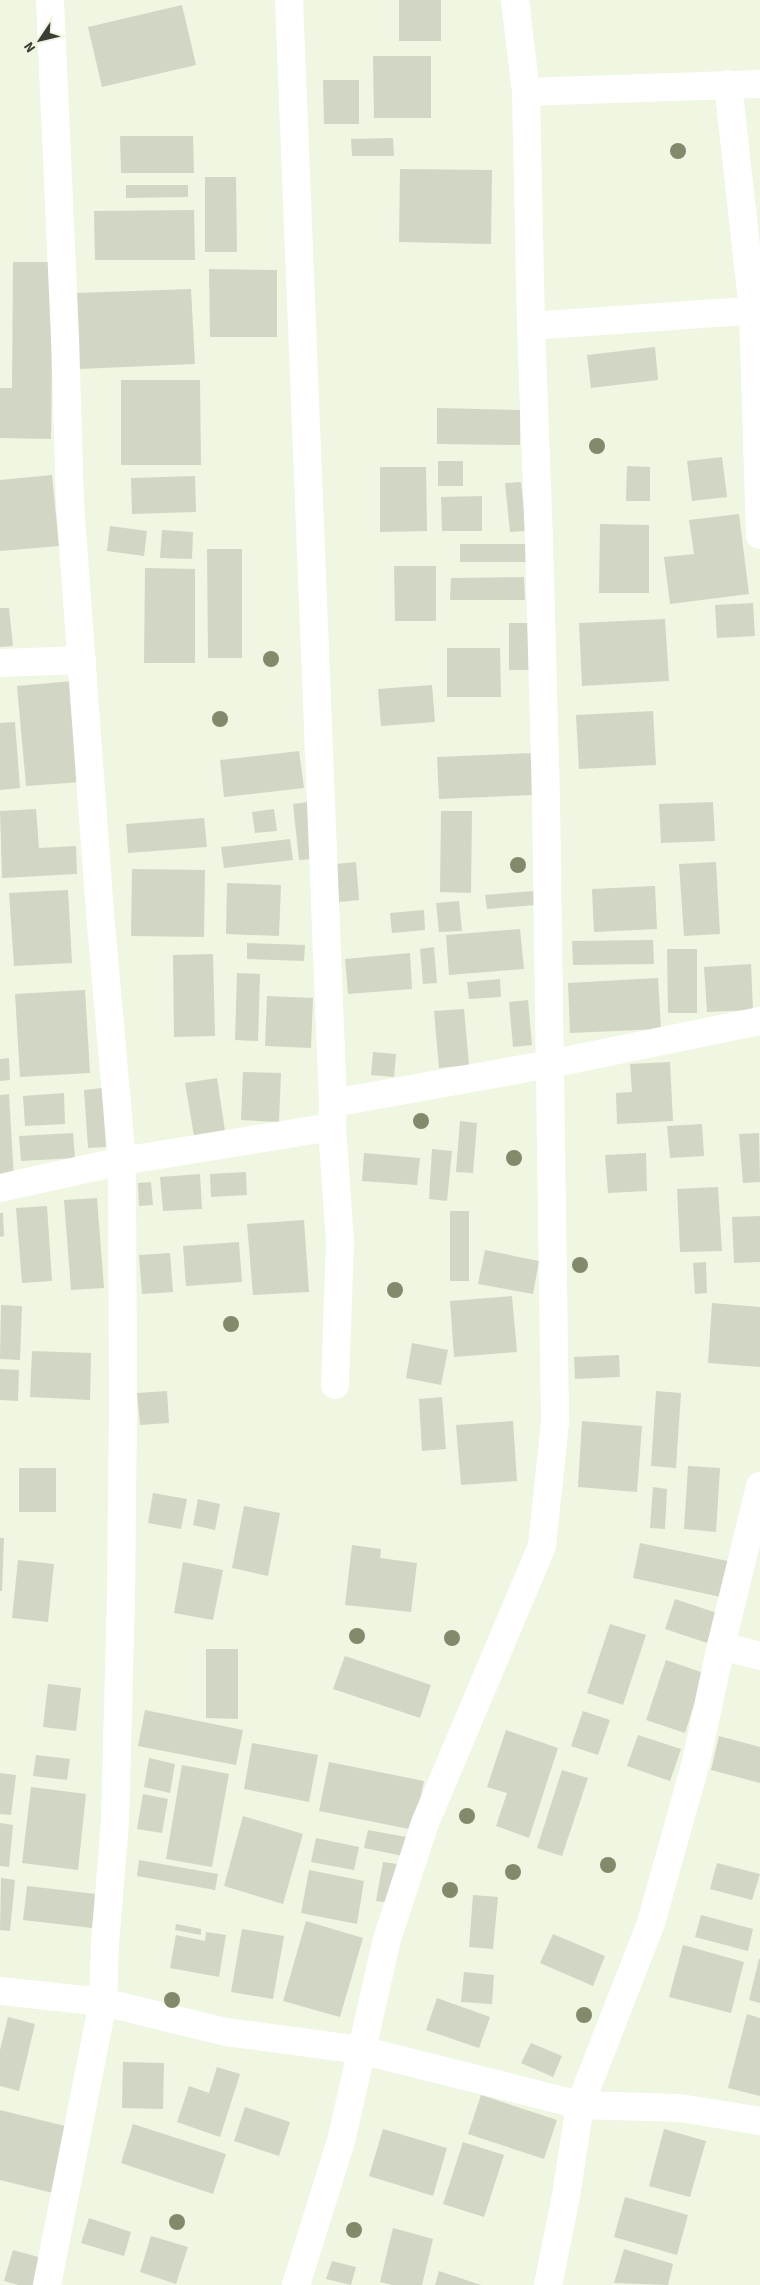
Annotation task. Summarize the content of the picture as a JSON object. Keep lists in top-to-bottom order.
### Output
{
  "north": "bottom left"
}
